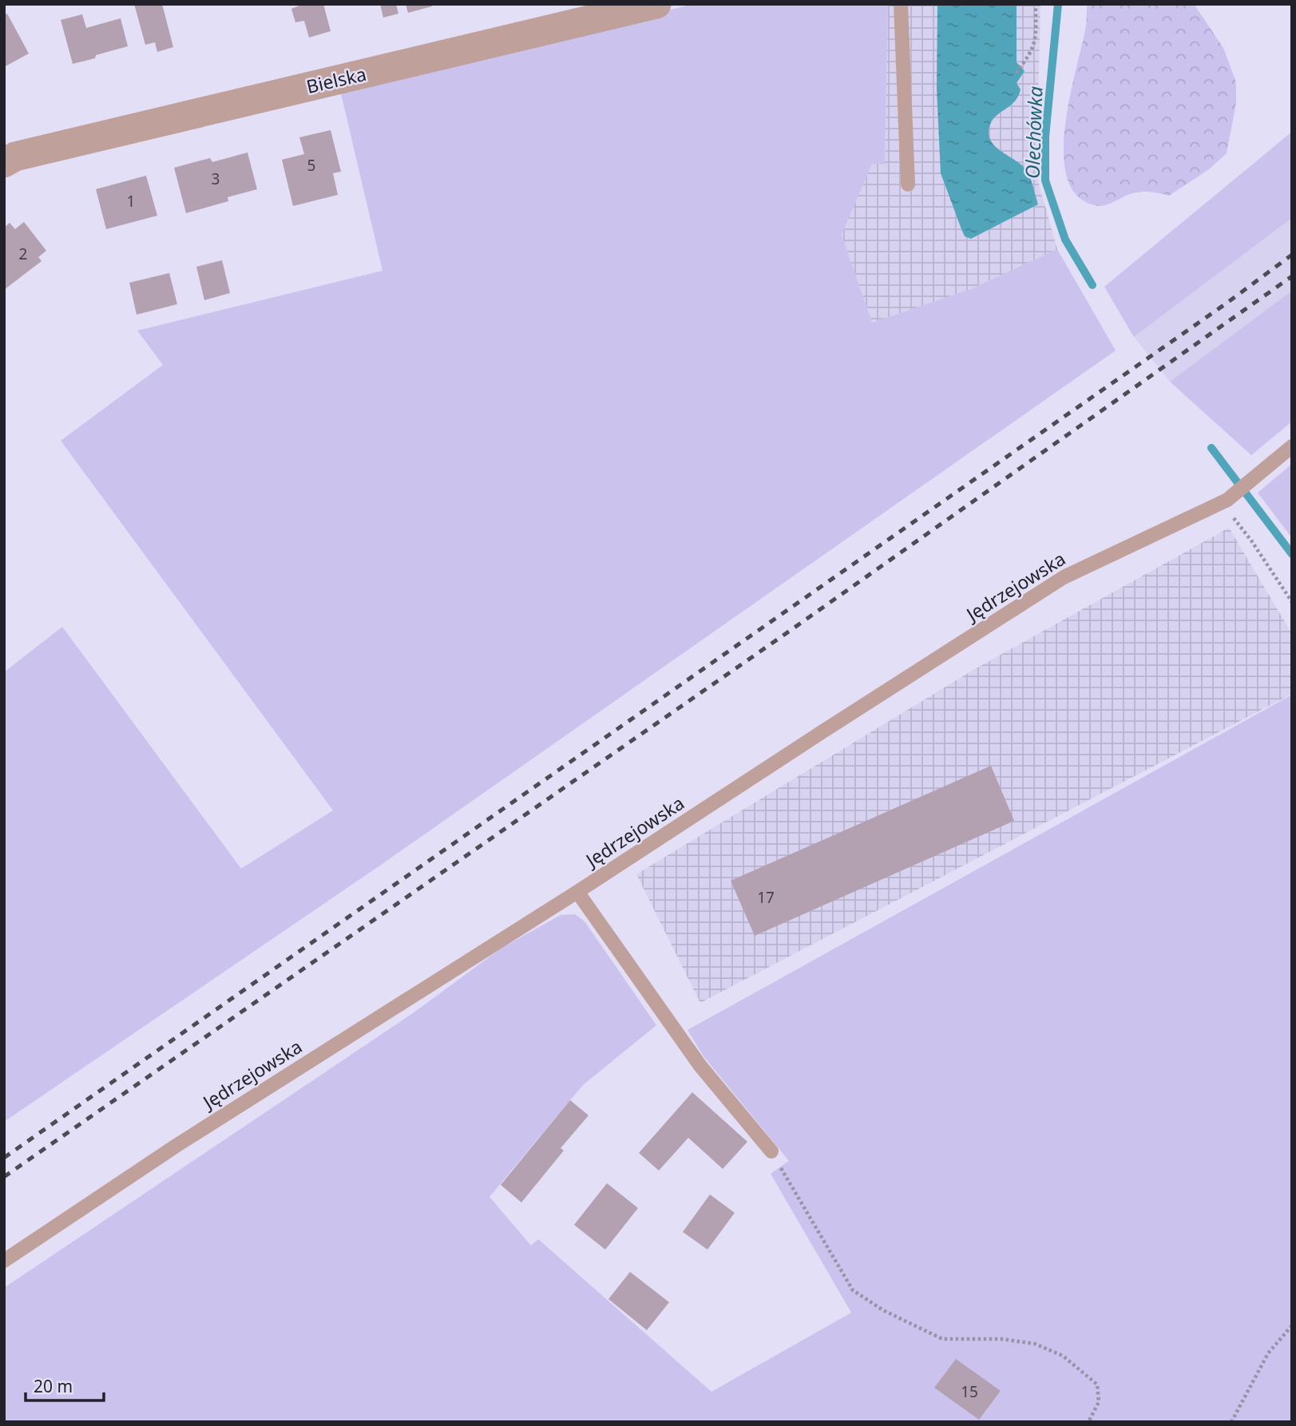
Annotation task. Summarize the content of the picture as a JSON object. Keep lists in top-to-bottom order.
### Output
{
  "streets": {
    "street": ["Bielska"],
    "lane": ["Jędrzejowska"]
  },
  "water": ["Olechówka"],
  "house_numbers": [
    "5",
    "3",
    "1",
    "2",
    "17",
    "15"
  ],
  "scale_bar": "20 m"
}
